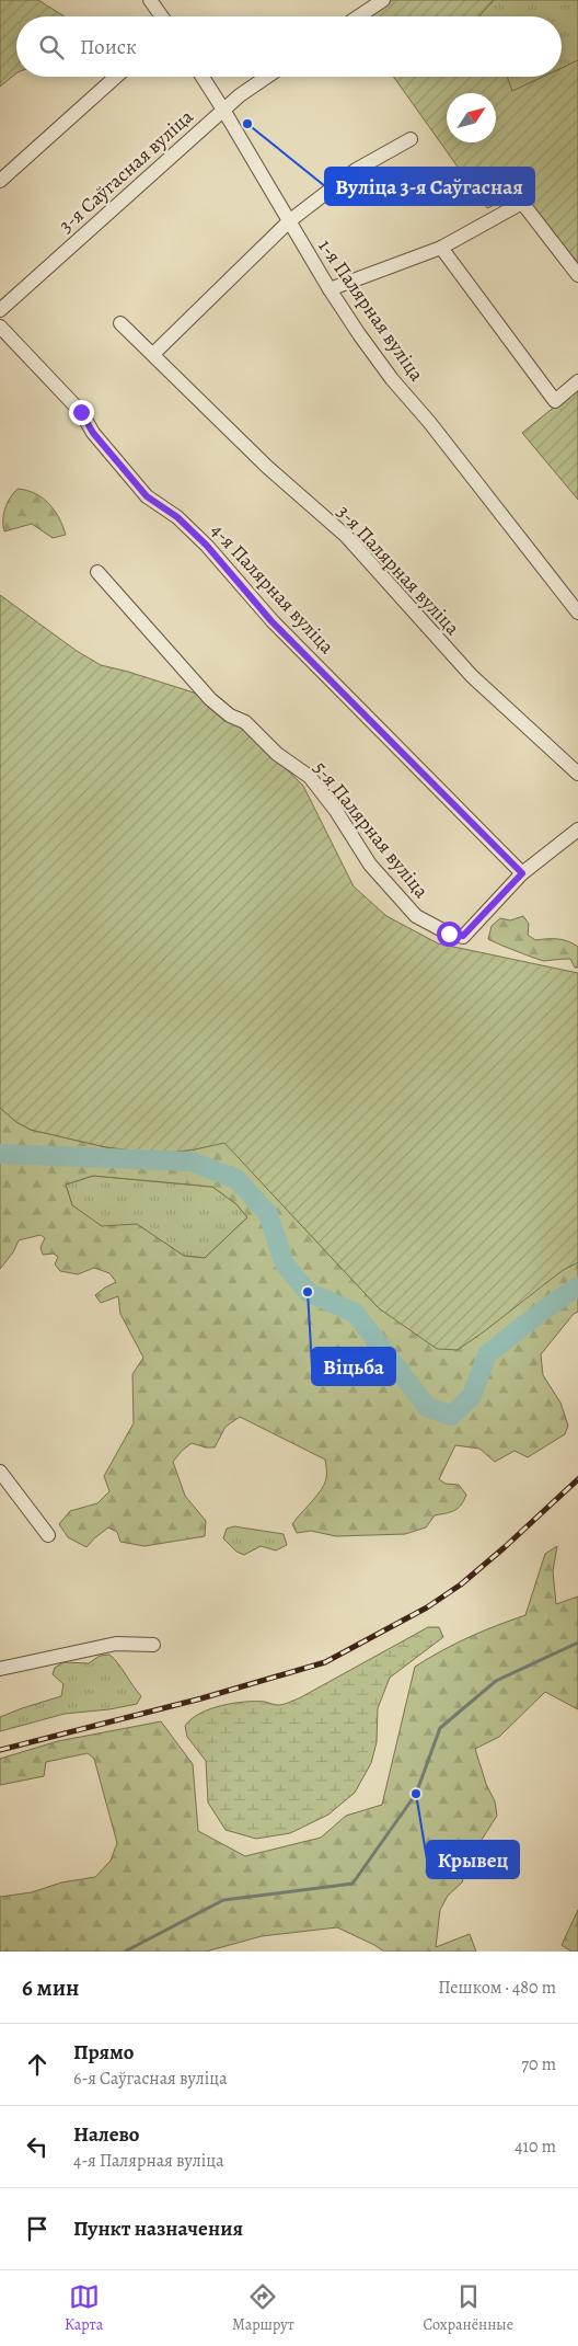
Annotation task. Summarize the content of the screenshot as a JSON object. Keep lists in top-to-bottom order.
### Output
{
  "streets": {
    "street": [
      "3-я Саўгасная вуліца",
      "1-я Палярная вуліца",
      "3-я Палярная вуліца",
      "4-я Палярная вуліца",
      "5-я Палярная вуліца"
    ]
  },
  "crossings": [
    ["3-я Саўгасная вуліца", "1-я Палярная вуліца"],
    ["4-я Палярная вуліца", "5-я Палярная вуліца"]
  ],
  "places": ["Вуліца 3-я Саўгасная", "Віцьба", "Крывец"],
  "north": "top right",
  "page": {
    "search": "Поиск",
    "heading": ["6 мин", "Пешком · 480 m"],
    "list": [
      ["Прямо", "6-я Саўгасная вуліца", "70 m"],
      ["Налево", "4-я Палярная вуліца", "410 m"],
      "Пункт назначения"
    ],
    "nav": ["Карта", "Маршрут", "Сохранённые"]
  }
}
